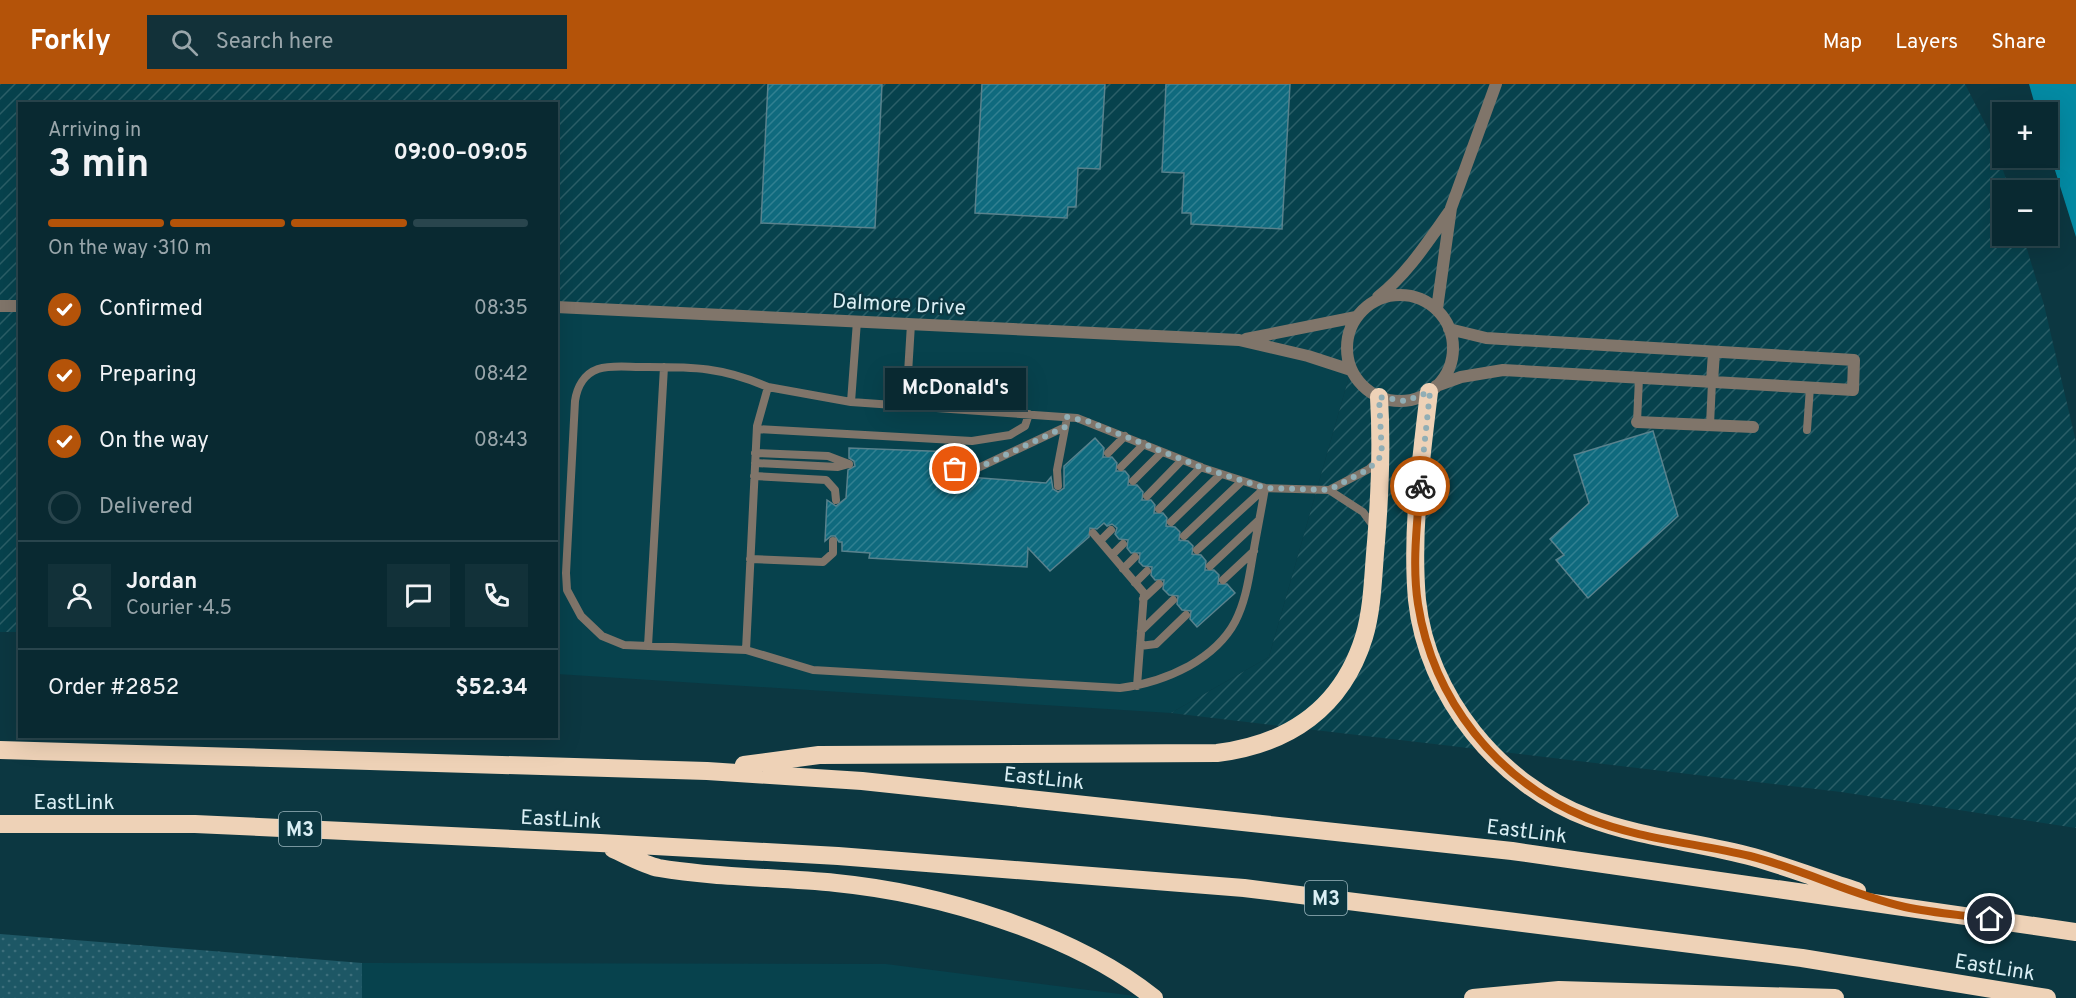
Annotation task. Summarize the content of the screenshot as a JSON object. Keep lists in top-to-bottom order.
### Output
{
  "streets": {
    "highway": ["EastLink", "M3"],
    "street": ["Dalmore Drive"]
  },
  "places": ["McDonald's"],
  "page": {
    "header": "Forkly",
    "search": "Search here",
    "nav": ["Map", "Layers", "Share"],
    "map_buttons": ["+", "−"],
    "heading": ["3 min", "Arriving in", "09:00–09:05"],
    "panel": [
      "Jordan",
      "Courier · 4.5",
      "Order #2852",
      "$52.34"
    ],
    "bar": "On the way · 310 m",
    "list": [
      ["Confirmed", "08:35"],
      ["Preparing", "08:42"],
      ["On the way", "08:43"],
      "Delivered"
    ],
    "bubble": "McDonald's"
  }
}
